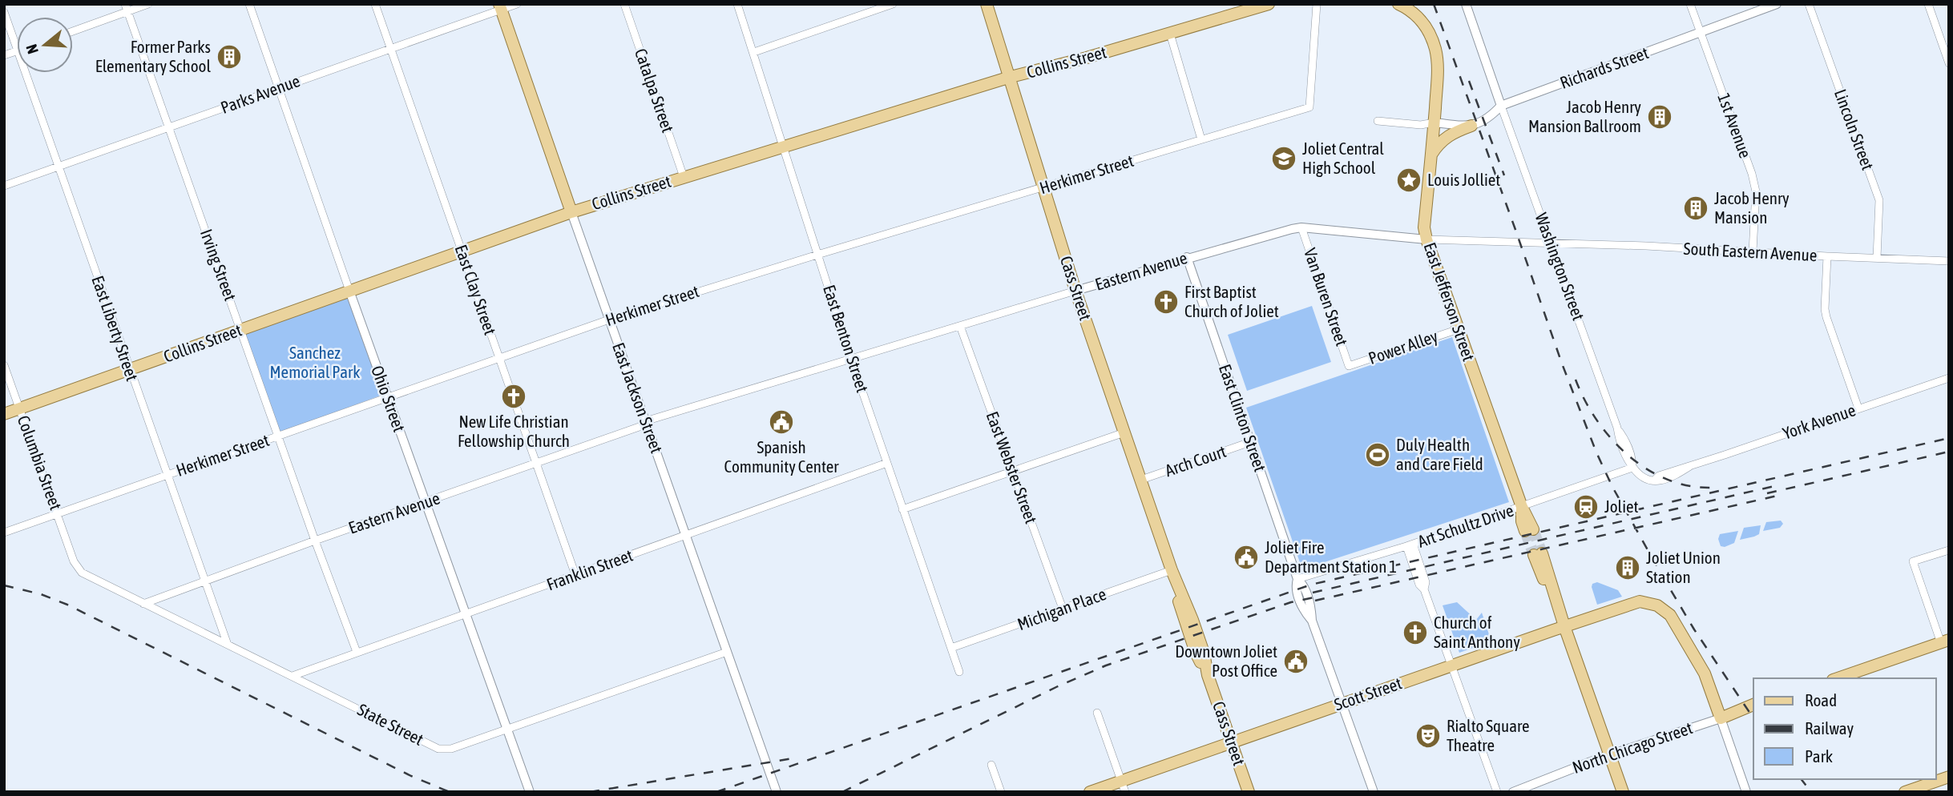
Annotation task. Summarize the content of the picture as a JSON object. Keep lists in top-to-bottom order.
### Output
{
  "streets": {
    "main road": [
      "Collins Street",
      "Cass Street",
      "East Jefferson Street",
      "East Jackson Street",
      "Scott Street"
    ],
    "street": [
      "Richards Street",
      "Catalpa Street",
      "Parks Avenue",
      "1st Avenue",
      "Lincoln Street",
      "Herkimer Street",
      "South Eastern Avenue",
      "Irving Street",
      "Washington Street",
      "Eastern Avenue",
      "East Clay Street",
      "Van Buren Street",
      "East Liberty Street",
      "East Benton Street",
      "Power Alley",
      "Ohio Street",
      "East Clinton Street",
      "York Avenue",
      "Arch Court",
      "Columbia Street",
      "East Webster Street",
      "Art Schultz Drive",
      "Franklin Street",
      "Michigan Place",
      "State Street",
      "North Chicago Street"
    ]
  },
  "crossings": [
    ["Collins Street", "Catalpa Street"],
    ["Collins Street", "Irving Street"],
    ["Collins Street", "Cass Street"],
    ["Collins Street", "East Clay Street"],
    ["Collins Street", "East Liberty Street"],
    ["Collins Street", "East Benton Street"],
    ["Collins Street", "East Jackson Street"],
    ["Collins Street", "Ohio Street"],
    ["Collins Street", "Columbia Street"],
    ["Richards Street", "1st Avenue"],
    ["Richards Street", "Washington Street"],
    ["Parks Avenue", "Irving Street"],
    ["Parks Avenue", "East Clay Street"],
    ["Parks Avenue", "East Liberty Street"],
    ["Parks Avenue", "East Jackson Street"],
    ["Parks Avenue", "Ohio Street"],
    ["1st Avenue", "South Eastern Avenue"],
    ["Lincoln Street", "South Eastern Avenue"],
    ["Herkimer Street", "Irving Street"],
    ["Herkimer Street", "Cass Street"],
    ["Herkimer Street", "East Clay Street"],
    ["Herkimer Street", "East Liberty Street"],
    ["Herkimer Street", "East Benton Street"],
    ["Herkimer Street", "East Jackson Street"],
    ["Herkimer Street", "Ohio Street"],
    ["Herkimer Street", "Columbia Street"],
    ["South Eastern Avenue", "Washington Street"],
    ["South Eastern Avenue", "Eastern Avenue"],
    ["Irving Street", "Eastern Avenue"],
    ["Irving Street", "Franklin Street"],
    ["Washington Street", "Eastern Avenue"],
    ["Washington Street", "York Avenue"],
    ["Washington Street", "Art Schultz Drive"],
    ["Eastern Avenue", "Cass Street"],
    ["Eastern Avenue", "East Clay Street"],
    ["Eastern Avenue", "Van Buren Street"],
    ["Eastern Avenue", "East Jefferson Street"],
    ["Eastern Avenue", "East Liberty Street"],
    ["Eastern Avenue", "East Benton Street"],
    ["Eastern Avenue", "East Jackson Street"],
    ["Eastern Avenue", "Ohio Street"],
    ["Eastern Avenue", "East Clinton Street"],
    ["Eastern Avenue", "East Webster Street"],
    ["Eastern Avenue", "State Street"],
    ["Cass Street", "Arch Court"],
    ["Cass Street", "Michigan Place"],
    ["Cass Street", "Scott Street"],
    ["East Clay Street", "Franklin Street"],
    ["Van Buren Street", "Power Alley"],
    ["East Jefferson Street", "Power Alley"],
    ["East Jefferson Street", "Art Schultz Drive"],
    ["East Liberty Street", "State Street"],
    ["East Benton Street", "Franklin Street"],
    ["East Benton Street", "Michigan Place"],
    ["East Jackson Street", "Franklin Street"],
    ["East Jackson Street", "State Street"],
    ["Ohio Street", "Franklin Street"],
    ["Ohio Street", "State Street"],
    ["East Clinton Street", "Arch Court"],
    ["East Clinton Street", "Art Schultz Drive"],
    ["East Clinton Street", "Scott Street"],
    ["York Avenue", "Art Schultz Drive"],
    ["Columbia Street", "State Street"],
    ["East Webster Street", "Michigan Place"],
    ["Franklin Street", "State Street"],
    ["Scott Street", "North Chicago Street"]
  ],
  "parks": ["Sanchez Memorial Park"],
  "places": {
    "building": [
      "Former Parks Elementary School",
      "Jacob Henry Mansion Ballroom",
      "Jacob Henry Mansion",
      "Joliet Union Station"
    ],
    "school or university": ["Joliet Central High School"],
    "place": ["Louis Jolliet"],
    "church": ["First Baptist Church of Joliet", "New Life Christian Fellowship Church", "Church of Saint Anthony"],
    "public building": ["Spanish Community Center", "Joliet Fire Department Station 1", "Downtown Joliet Post Office"],
    "sports": ["Duly Health and Care Field"],
    "station": ["Joliet"],
    "theatre": ["Rialto Square Theatre"]
  },
  "legend": ["Road", "Railway", "Park"],
  "north": "left"
}
